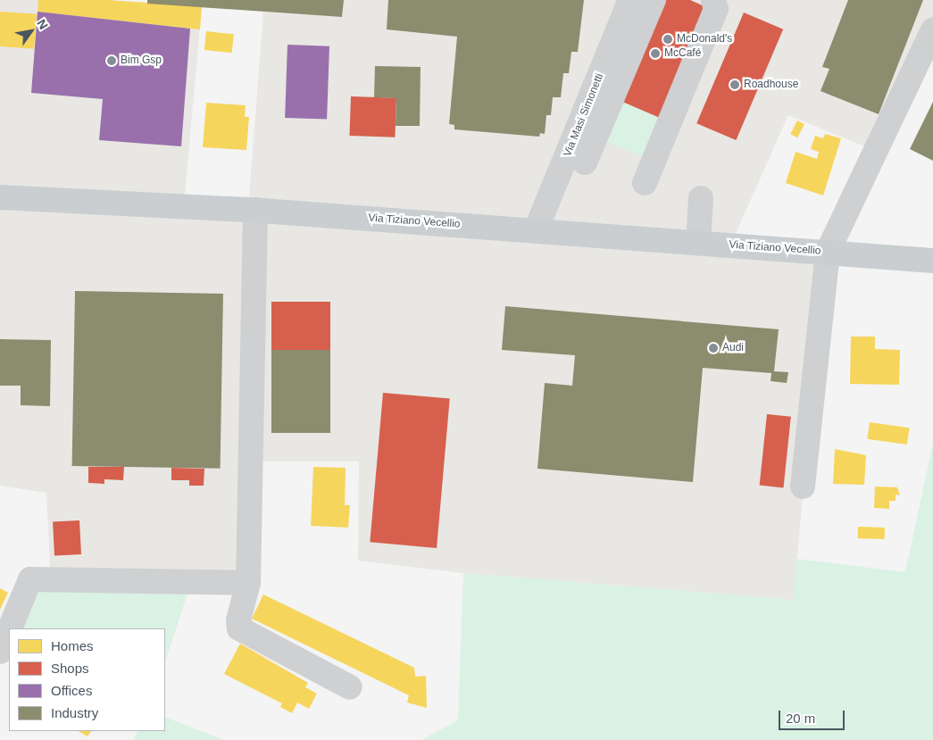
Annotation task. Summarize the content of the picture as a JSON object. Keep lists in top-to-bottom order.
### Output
{
  "streets": {
    "main road": ["Via Tiziano Vecellio"],
    "street": ["Via Masi Simonetti"]
  },
  "crossings": [
    ["Via Masi Simonetti", "Via Tiziano Vecellio"]
  ],
  "places": [
    "McDonald's",
    "McCafé",
    "Bim Gsp",
    "Roadhouse",
    "Audi"
  ],
  "legend": [
    "Homes",
    "Shops",
    "Offices",
    "Industry"
  ],
  "scale_bar": "20 m",
  "north": "top right"
}
